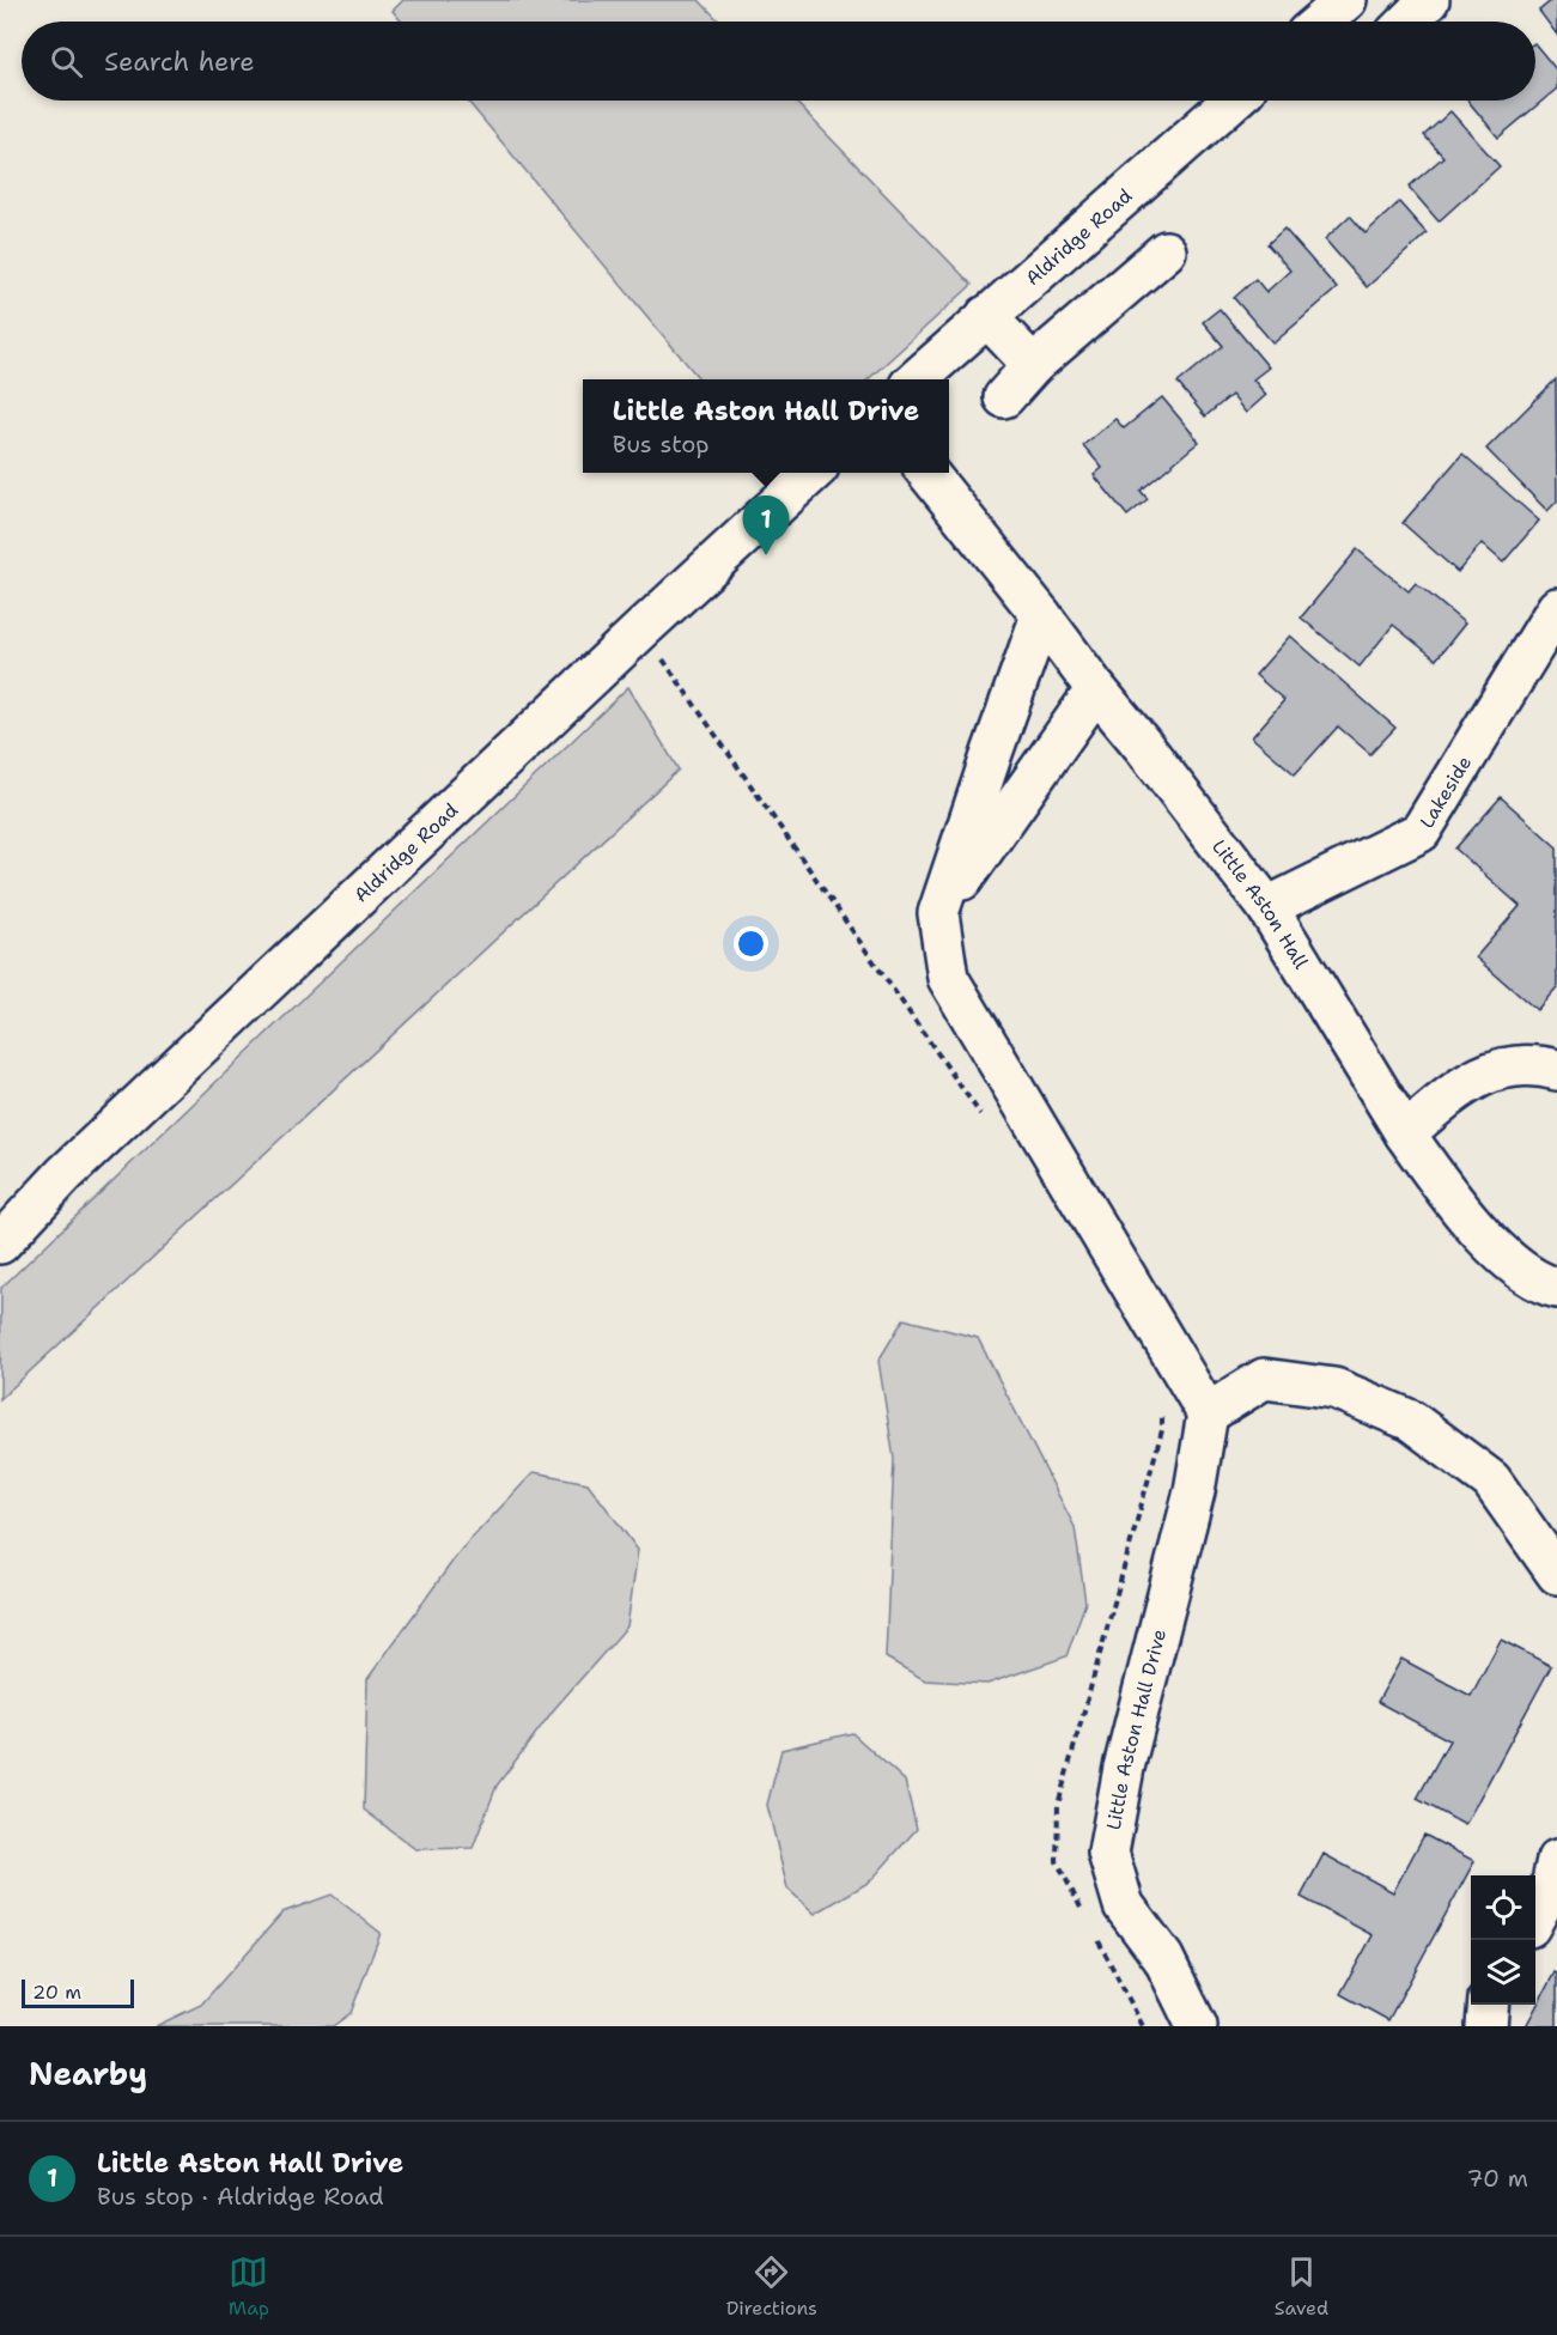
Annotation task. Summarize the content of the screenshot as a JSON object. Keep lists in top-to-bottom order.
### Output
{
  "streets": {
    "street": [
      "Aldridge Road",
      "Lakeside",
      "Little Aston Hall",
      "Little Aston Hall Drive"
    ]
  },
  "crossings": [
    ["Lakeside", "Little Aston Hall"]
  ],
  "scale_bar": "20 m",
  "page": {
    "search": "Search here",
    "popup": ["Little Aston Hall Drive", "Bus stop"],
    "pins": "1",
    "scale": "20 m",
    "heading": "Nearby",
    "list": [
      {
        "mark": "1",
        "name": "Little Aston Hall Drive",
        "note": "Bus stop · Aldridge Road",
        "value": "70 m"
      }
    ],
    "nav": ["Map", "Directions", "Saved"]
  }
}
